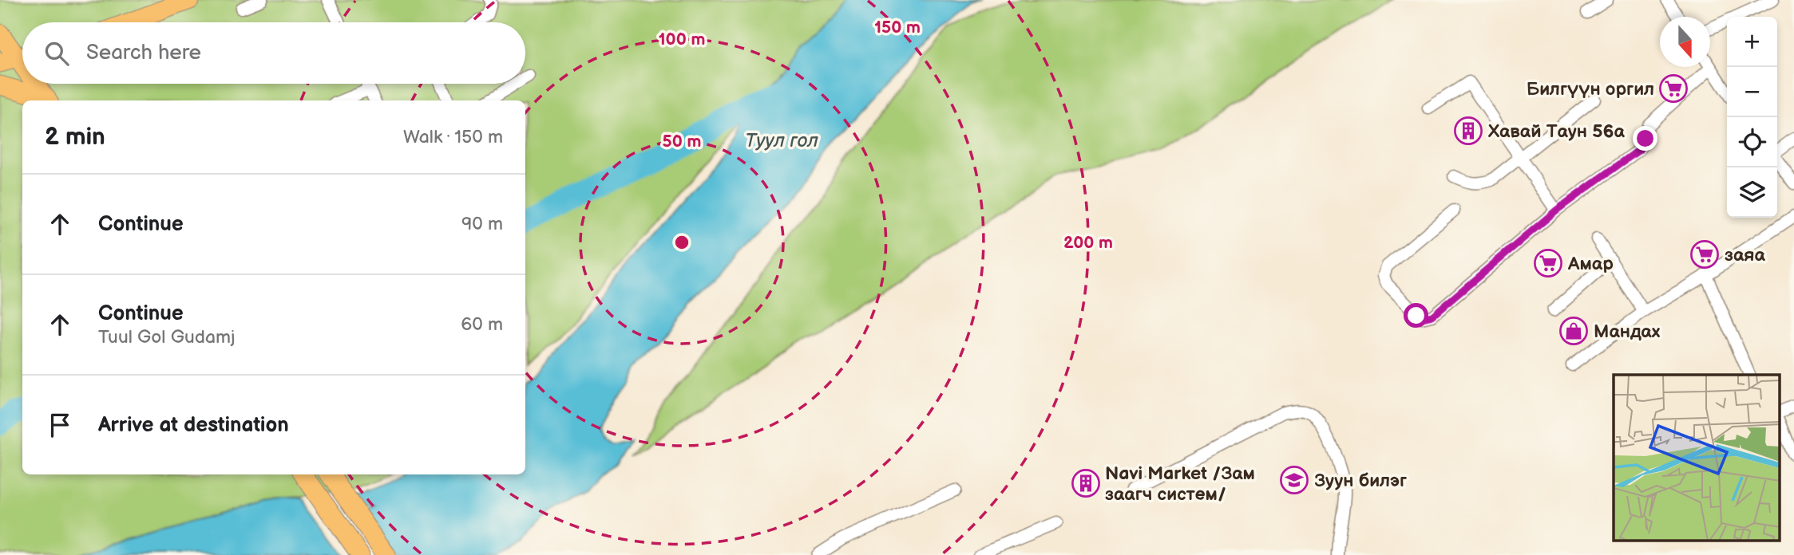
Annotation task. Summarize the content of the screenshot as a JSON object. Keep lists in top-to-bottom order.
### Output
{
  "water": ["Туул гол"],
  "places": {
    "supermarket": ["Билгүүн оргил", "заяа", "Амар"],
    "building": ["Хавай Таун 56а", "Navi Market /Зам заагч систем/"],
    "shop": ["Мандах"],
    "school or university": ["Зуун билэг"]
  },
  "north": "bottom",
  "page": {
    "map_buttons": ["+", "−"],
    "search": "Search here",
    "heading": ["2 min", "Walk · 150 m"],
    "list": [
      ["Continue", "90 m"],
      ["Continue", "Tuul Gol Gudamj", "60 m"],
      "Arrive at destination"
    ]
  },
  "rings": [
    "150 m",
    "100 m",
    "50 m",
    "200 m"
  ]
}
